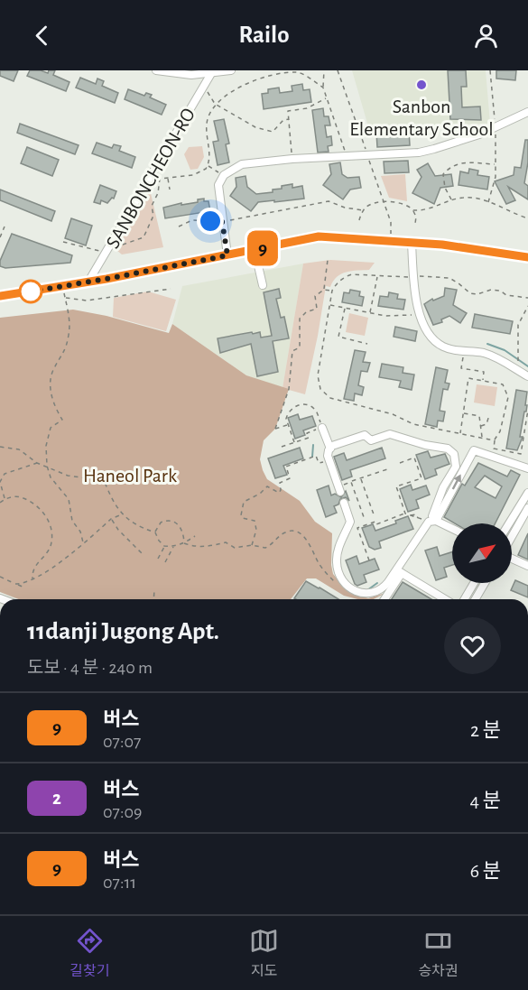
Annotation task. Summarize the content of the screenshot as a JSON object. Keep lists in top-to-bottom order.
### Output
{
  "streets": {
    "street": ["SANBONCHEON-RO"]
  },
  "parks": ["Haneol Park"],
  "places": ["Sanbon Elementary School"],
  "lines": ["bus line 9"],
  "north": "top right",
  "page": {
    "header": "Railo",
    "on_map": "9",
    "heading": ["11danji Jugong Apt.", "도보 · 4 분 · 240 m"],
    "list": [
      {
        "mark": "9",
        "name": "버스",
        "note": "07:07",
        "value": "2 분"
      },
      {
        "mark": "2",
        "name": "버스",
        "note": "07:09",
        "value": "4 분"
      },
      {
        "mark": "9",
        "name": "버스",
        "note": "07:11",
        "value": "6 분"
      }
    ],
    "tabs": ["길찾기", "지도", "승차권"]
  }
}
